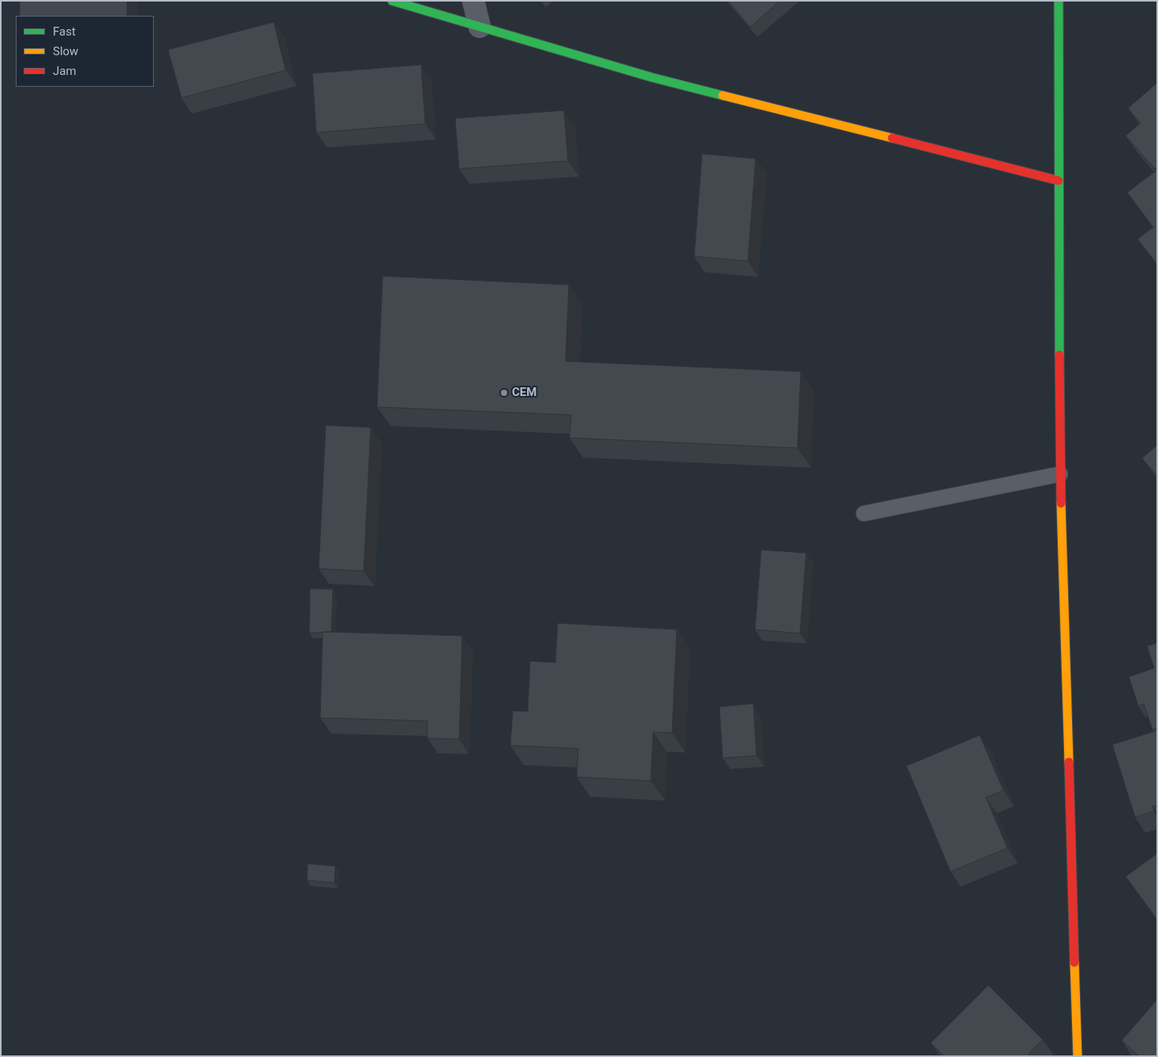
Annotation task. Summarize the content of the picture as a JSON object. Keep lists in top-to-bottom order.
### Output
{
  "places": ["CEM"],
  "legend": ["Fast", "Slow", "Jam"]
}
